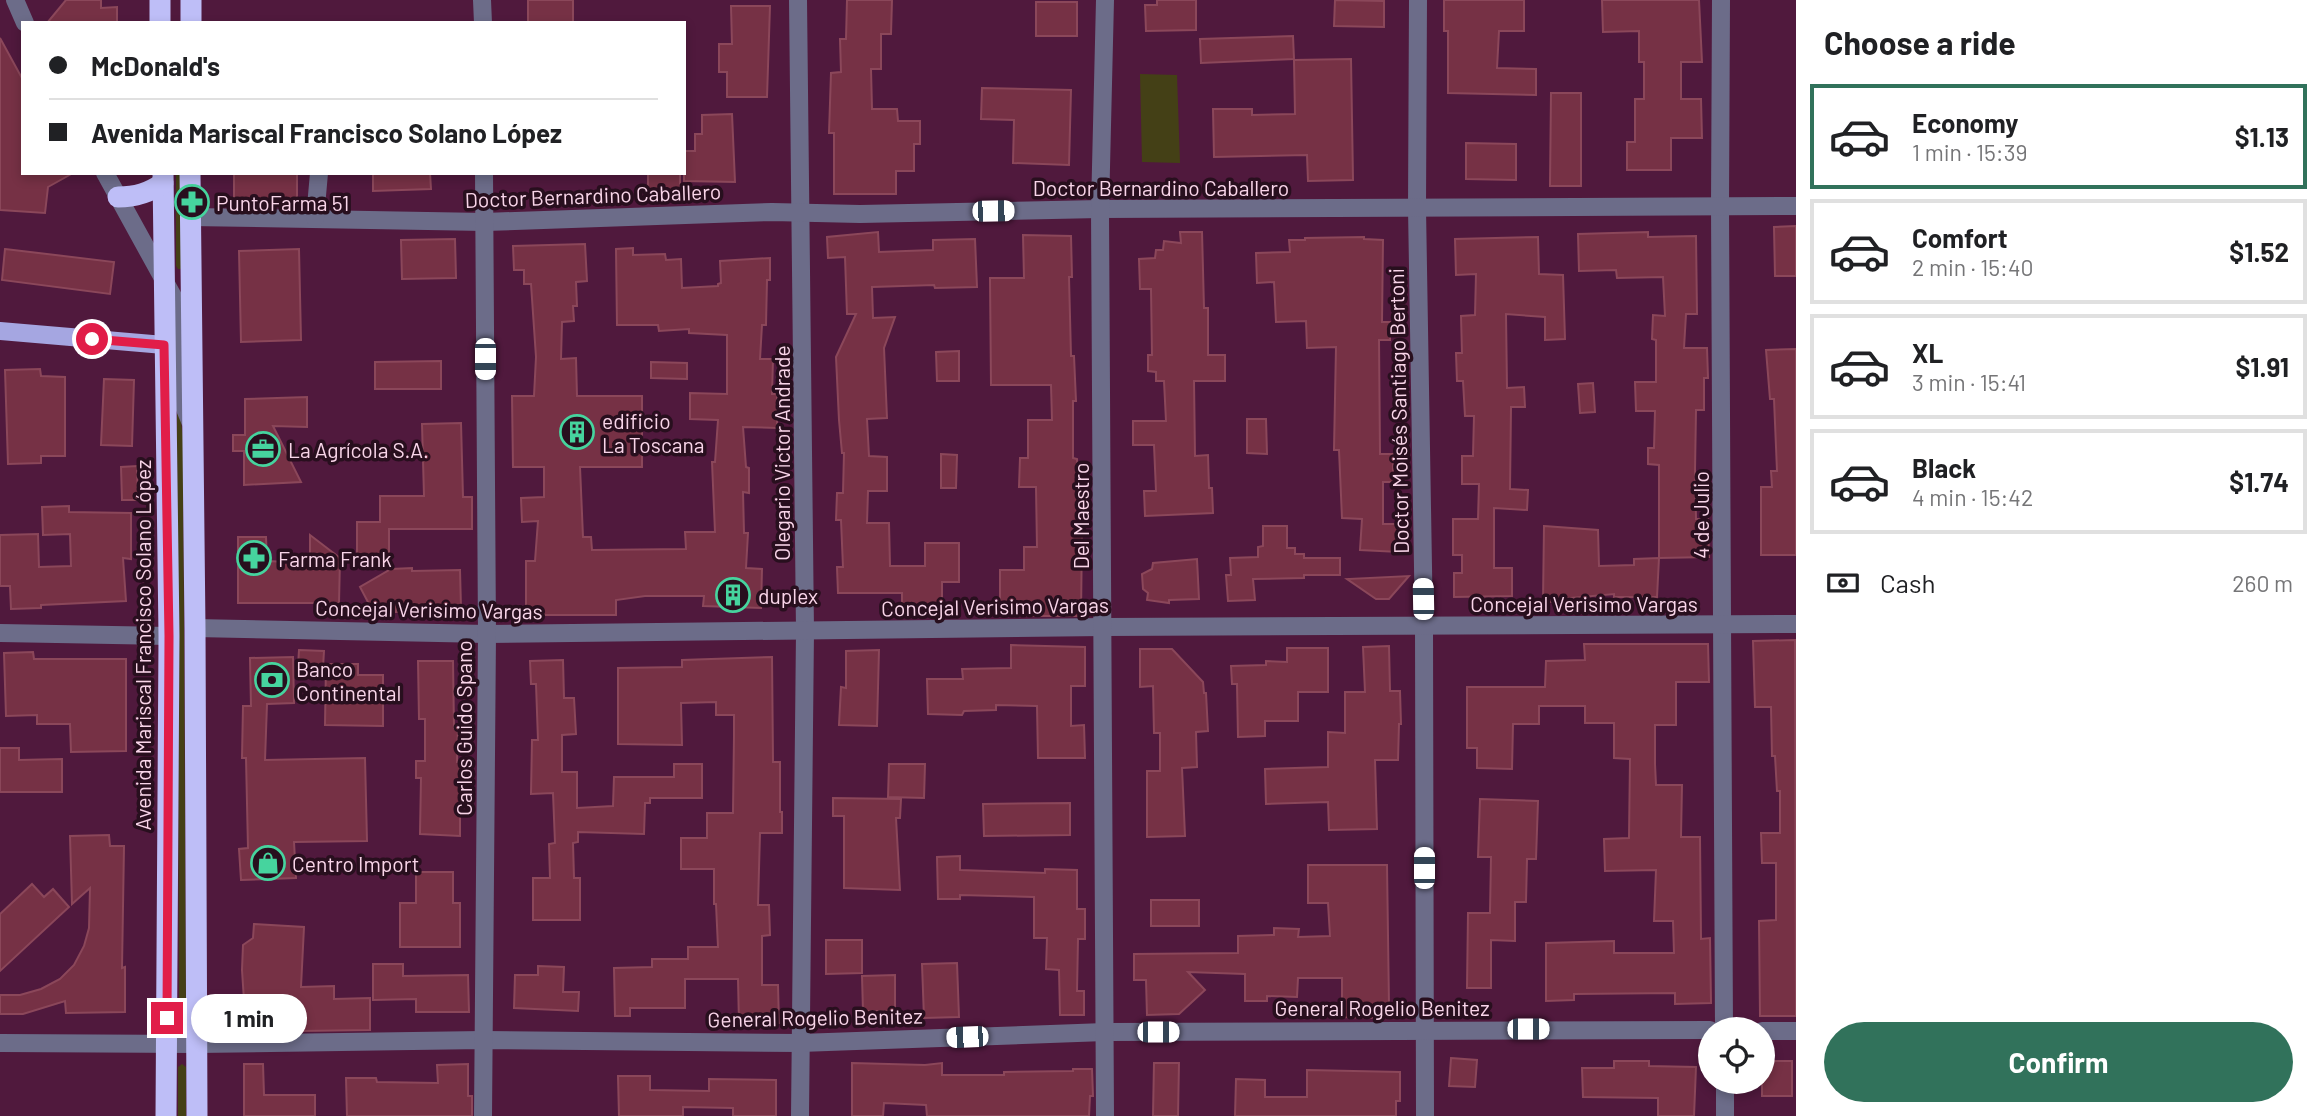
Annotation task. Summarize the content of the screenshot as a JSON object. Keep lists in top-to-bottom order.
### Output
{
  "streets": {
    "highway": ["Avenida Mariscal Francisco Solano López"],
    "street": [
      "Doctor Bernardino Caballero",
      "Doctor Moisés Santiago Bertoni",
      "Olegario Victor Andrade",
      "4 de Julio",
      "Del Maestro",
      "Concejal Verisimo Vargas",
      "Carlos Guido Spano",
      "General Rogelio Benitez"
    ]
  },
  "crossings": [
    ["Doctor Bernardino Caballero", "Doctor Moisés Santiago Bertoni"],
    ["Doctor Bernardino Caballero", "Olegario Victor Andrade"],
    ["Doctor Bernardino Caballero", "4 de Julio"],
    ["Doctor Bernardino Caballero", "Del Maestro"],
    ["Doctor Bernardino Caballero", "Carlos Guido Spano"],
    ["Doctor Moisés Santiago Bertoni", "Concejal Verisimo Vargas"],
    ["Doctor Moisés Santiago Bertoni", "General Rogelio Benitez"],
    ["Olegario Victor Andrade", "Concejal Verisimo Vargas"],
    ["Olegario Victor Andrade", "General Rogelio Benitez"],
    ["4 de Julio", "Concejal Verisimo Vargas"],
    ["Del Maestro", "Concejal Verisimo Vargas"],
    ["Del Maestro", "General Rogelio Benitez"],
    ["Concejal Verisimo Vargas", "Carlos Guido Spano"],
    ["Avenida Mariscal Francisco Solano López", "General Rogelio Benitez"],
    ["Carlos Guido Spano", "General Rogelio Benitez"]
  ],
  "places": {
    "pharmacy": ["PuntoFarma 51", "Farma Frank"],
    "building": ["edificio La Toscana", "duplex"],
    "office": ["La Agrícola S.A."],
    "bank": ["Banco Continental"],
    "shop": ["Centro Import"]
  },
  "page": {
    "heading": "Choose a ride",
    "banner": ["McDonald's", "Avenida Mariscal Francisco Solano López"],
    "list": [
      {
        "name": "Economy",
        "note": "1 min · 15:39",
        "value": "$1.13"
      },
      {
        "name": "Comfort",
        "note": "2 min · 15:40",
        "value": "$1.52"
      },
      {
        "name": "XL",
        "note": "3 min · 15:41",
        "value": "$1.91"
      },
      {
        "name": "Black",
        "note": "4 min · 15:42",
        "value": "$1.74"
      }
    ],
    "pay": ["Cash", "260 m"],
    "bubble": "1 min",
    "buttons": "Confirm"
  }
}
